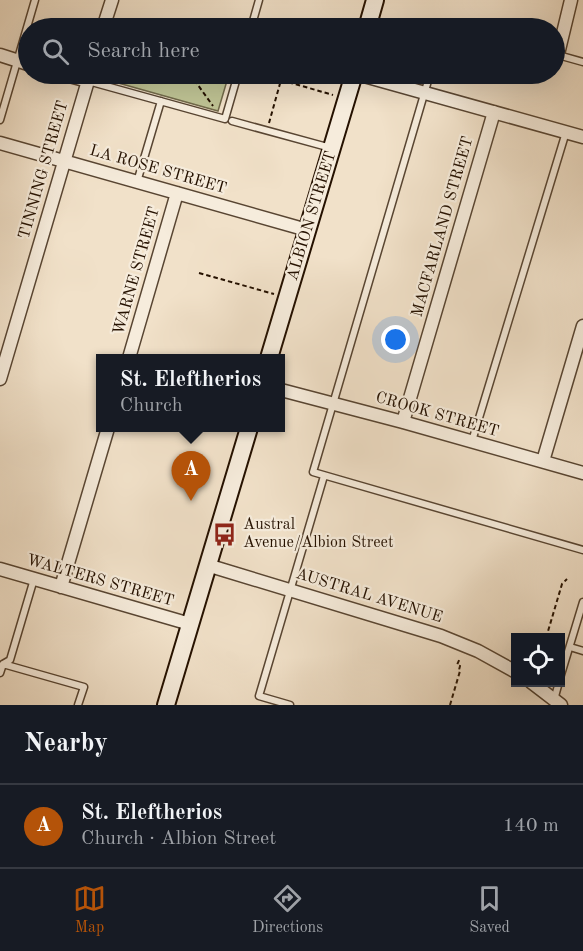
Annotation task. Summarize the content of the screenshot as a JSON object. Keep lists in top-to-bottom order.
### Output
{
  "streets": {
    "street": [
      "TINNING STREET",
      "LA ROSE STREET",
      "ALBION STREET",
      "MACFARLAND STREET",
      "WARNE STREET",
      "CROOK STREET",
      "WALTERS STREET",
      "AUSTRAL AVENUE"
    ]
  },
  "crossings": [
    ["TINNING STREET", "LA ROSE STREET"],
    ["LA ROSE STREET", "ALBION STREET"],
    ["LA ROSE STREET", "WARNE STREET"],
    ["MACFARLAND STREET", "CROOK STREET"]
  ],
  "places": {
    "bus stop": ["Austral Avenue/Albion Street"]
  },
  "page": {
    "search": "Search here",
    "popup": ["St. Eleftherios", "Church"],
    "pins": "A",
    "heading": "Nearby",
    "list": [
      {
        "mark": "A",
        "name": "St. Eleftherios",
        "note": "Church · Albion Street",
        "value": "140 m"
      }
    ],
    "nav": ["Map", "Directions", "Saved"]
  }
}
